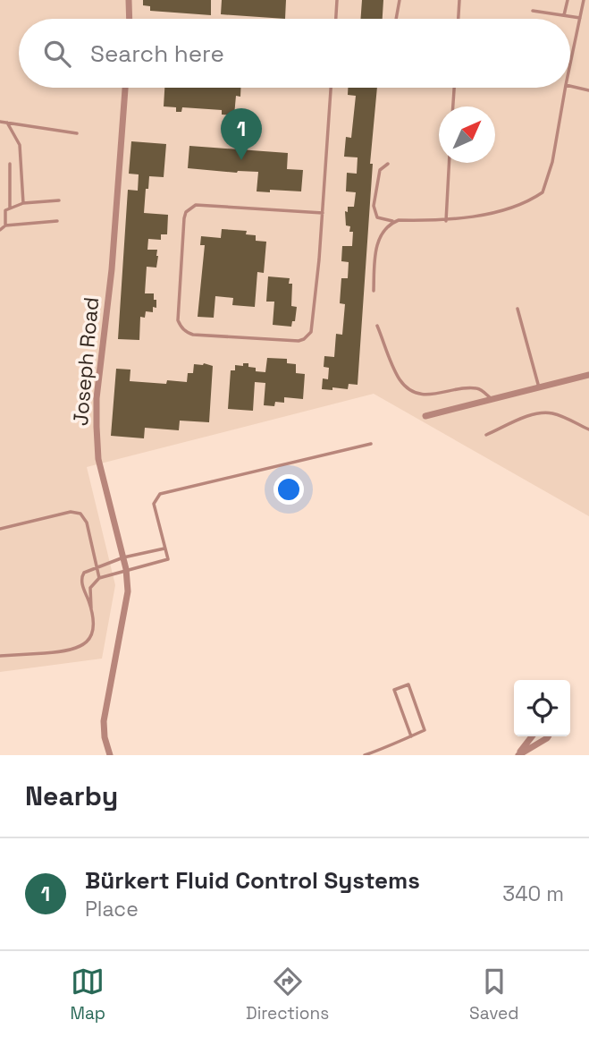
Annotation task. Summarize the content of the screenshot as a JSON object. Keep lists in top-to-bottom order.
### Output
{
  "streets": {
    "street": ["Joseph Road"]
  },
  "north": "top right",
  "page": {
    "search": "Search here",
    "pins": "1",
    "heading": "Nearby",
    "list": [
      {
        "mark": "1",
        "name": "Bürkert Fluid Control Systems",
        "note": "Place",
        "value": "340 m"
      }
    ],
    "nav": ["Map", "Directions", "Saved"]
  }
}
